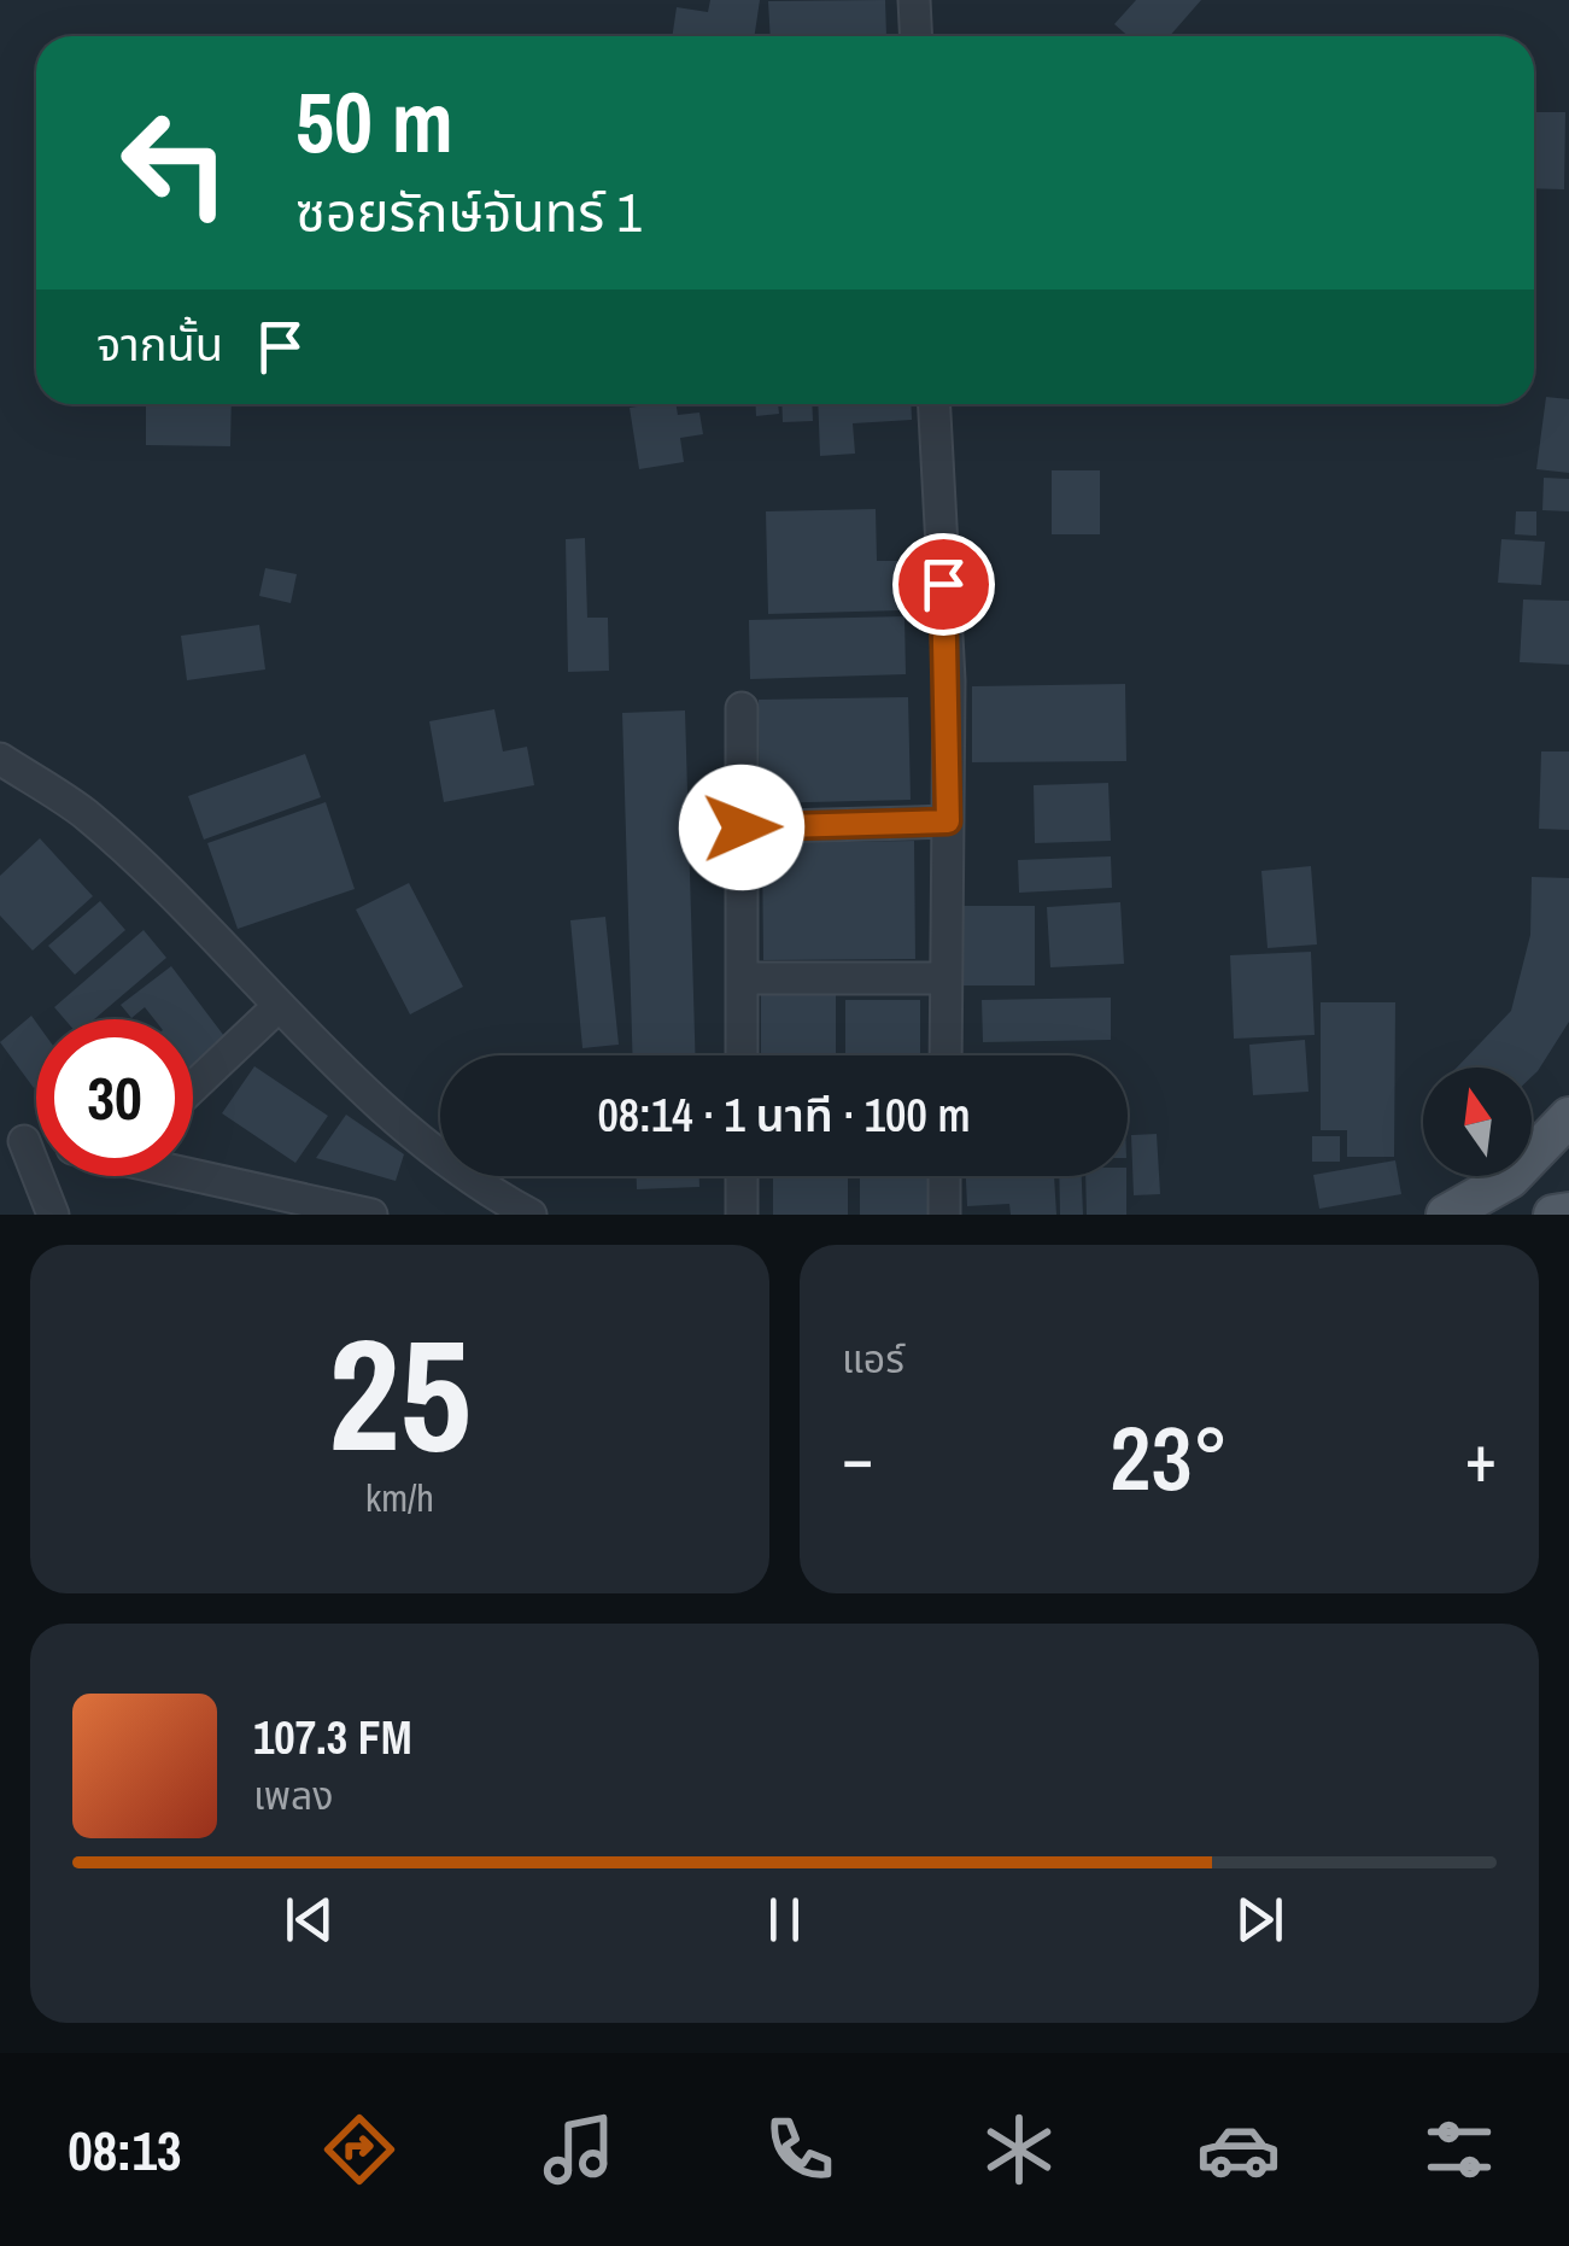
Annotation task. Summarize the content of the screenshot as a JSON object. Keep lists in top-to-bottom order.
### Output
{
  "north": "top",
  "page": {
    "turn": ["50 m", "ซอยรักษ์จันทร์ 1"],
    "then": "จากนั้น",
    "limit": "30",
    "trip": "08:14 · 1 นาที · 100 m",
    "tile": [
      ["25", "km/h"],
      "แอร์"
    ],
    "heat": ["−", "23°", "+"],
    "song": ["107.3 FM", "เพลง"],
    "tabs": "08:13"
  }
}
